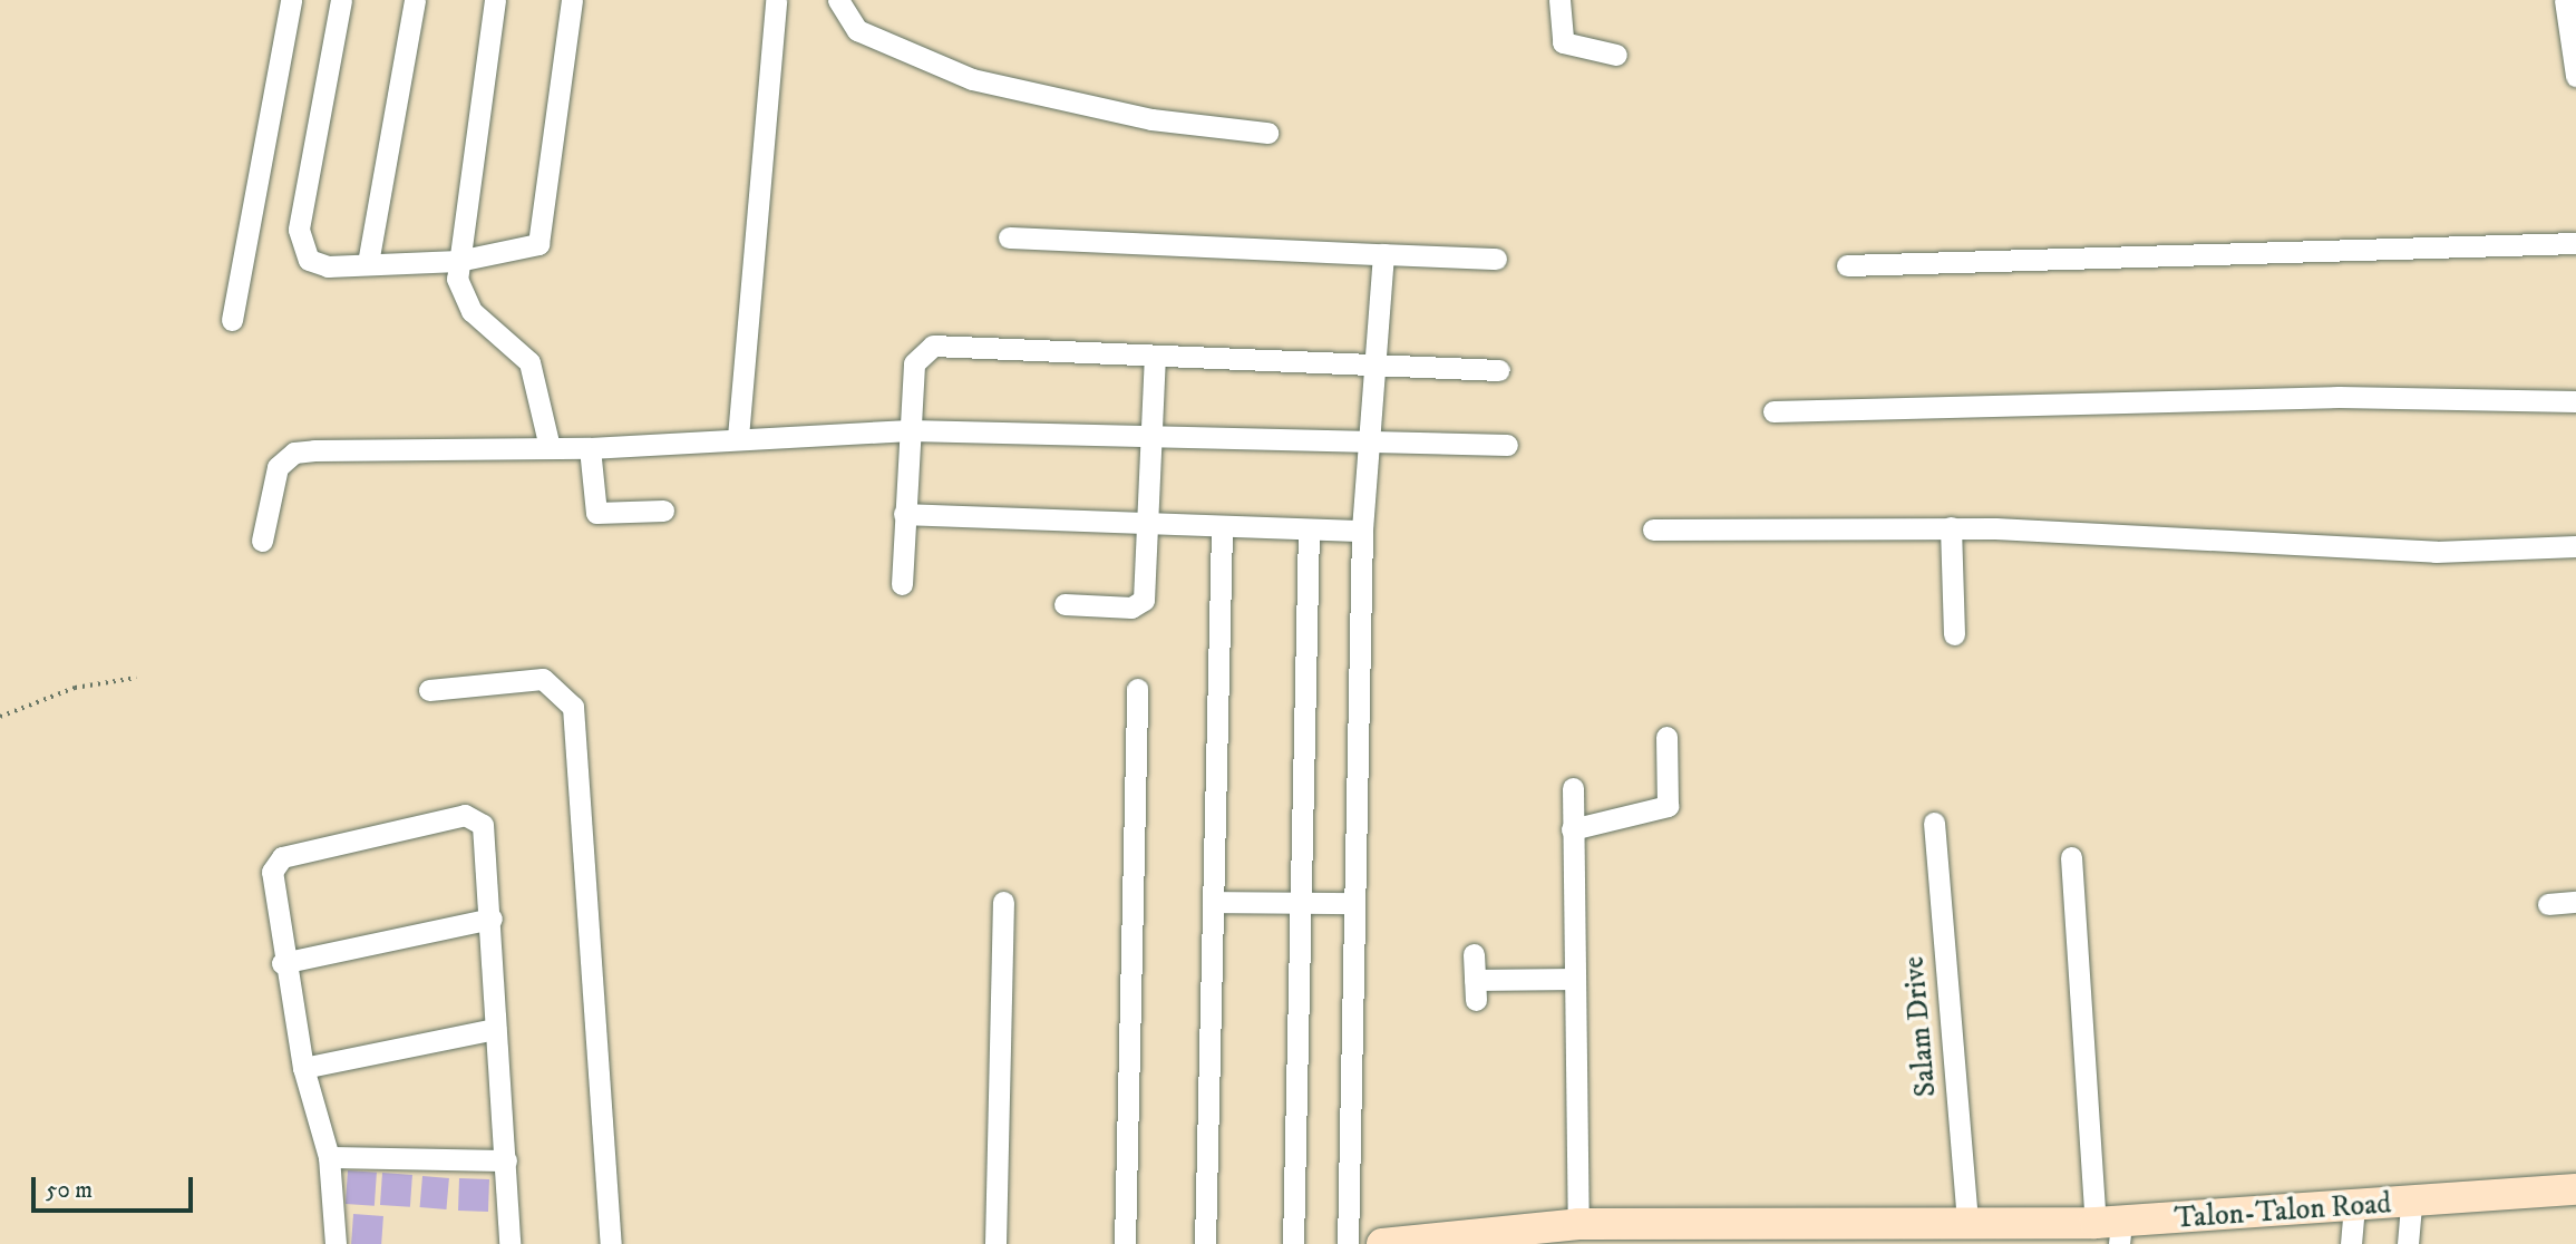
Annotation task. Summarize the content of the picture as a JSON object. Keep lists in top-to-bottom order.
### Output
{
  "streets": {
    "street": ["Salam Drive", "Talon-Talon Road"]
  },
  "crossings": [
    ["Salam Drive", "Talon-Talon Road"]
  ],
  "scale_bar": "50 m"
}
